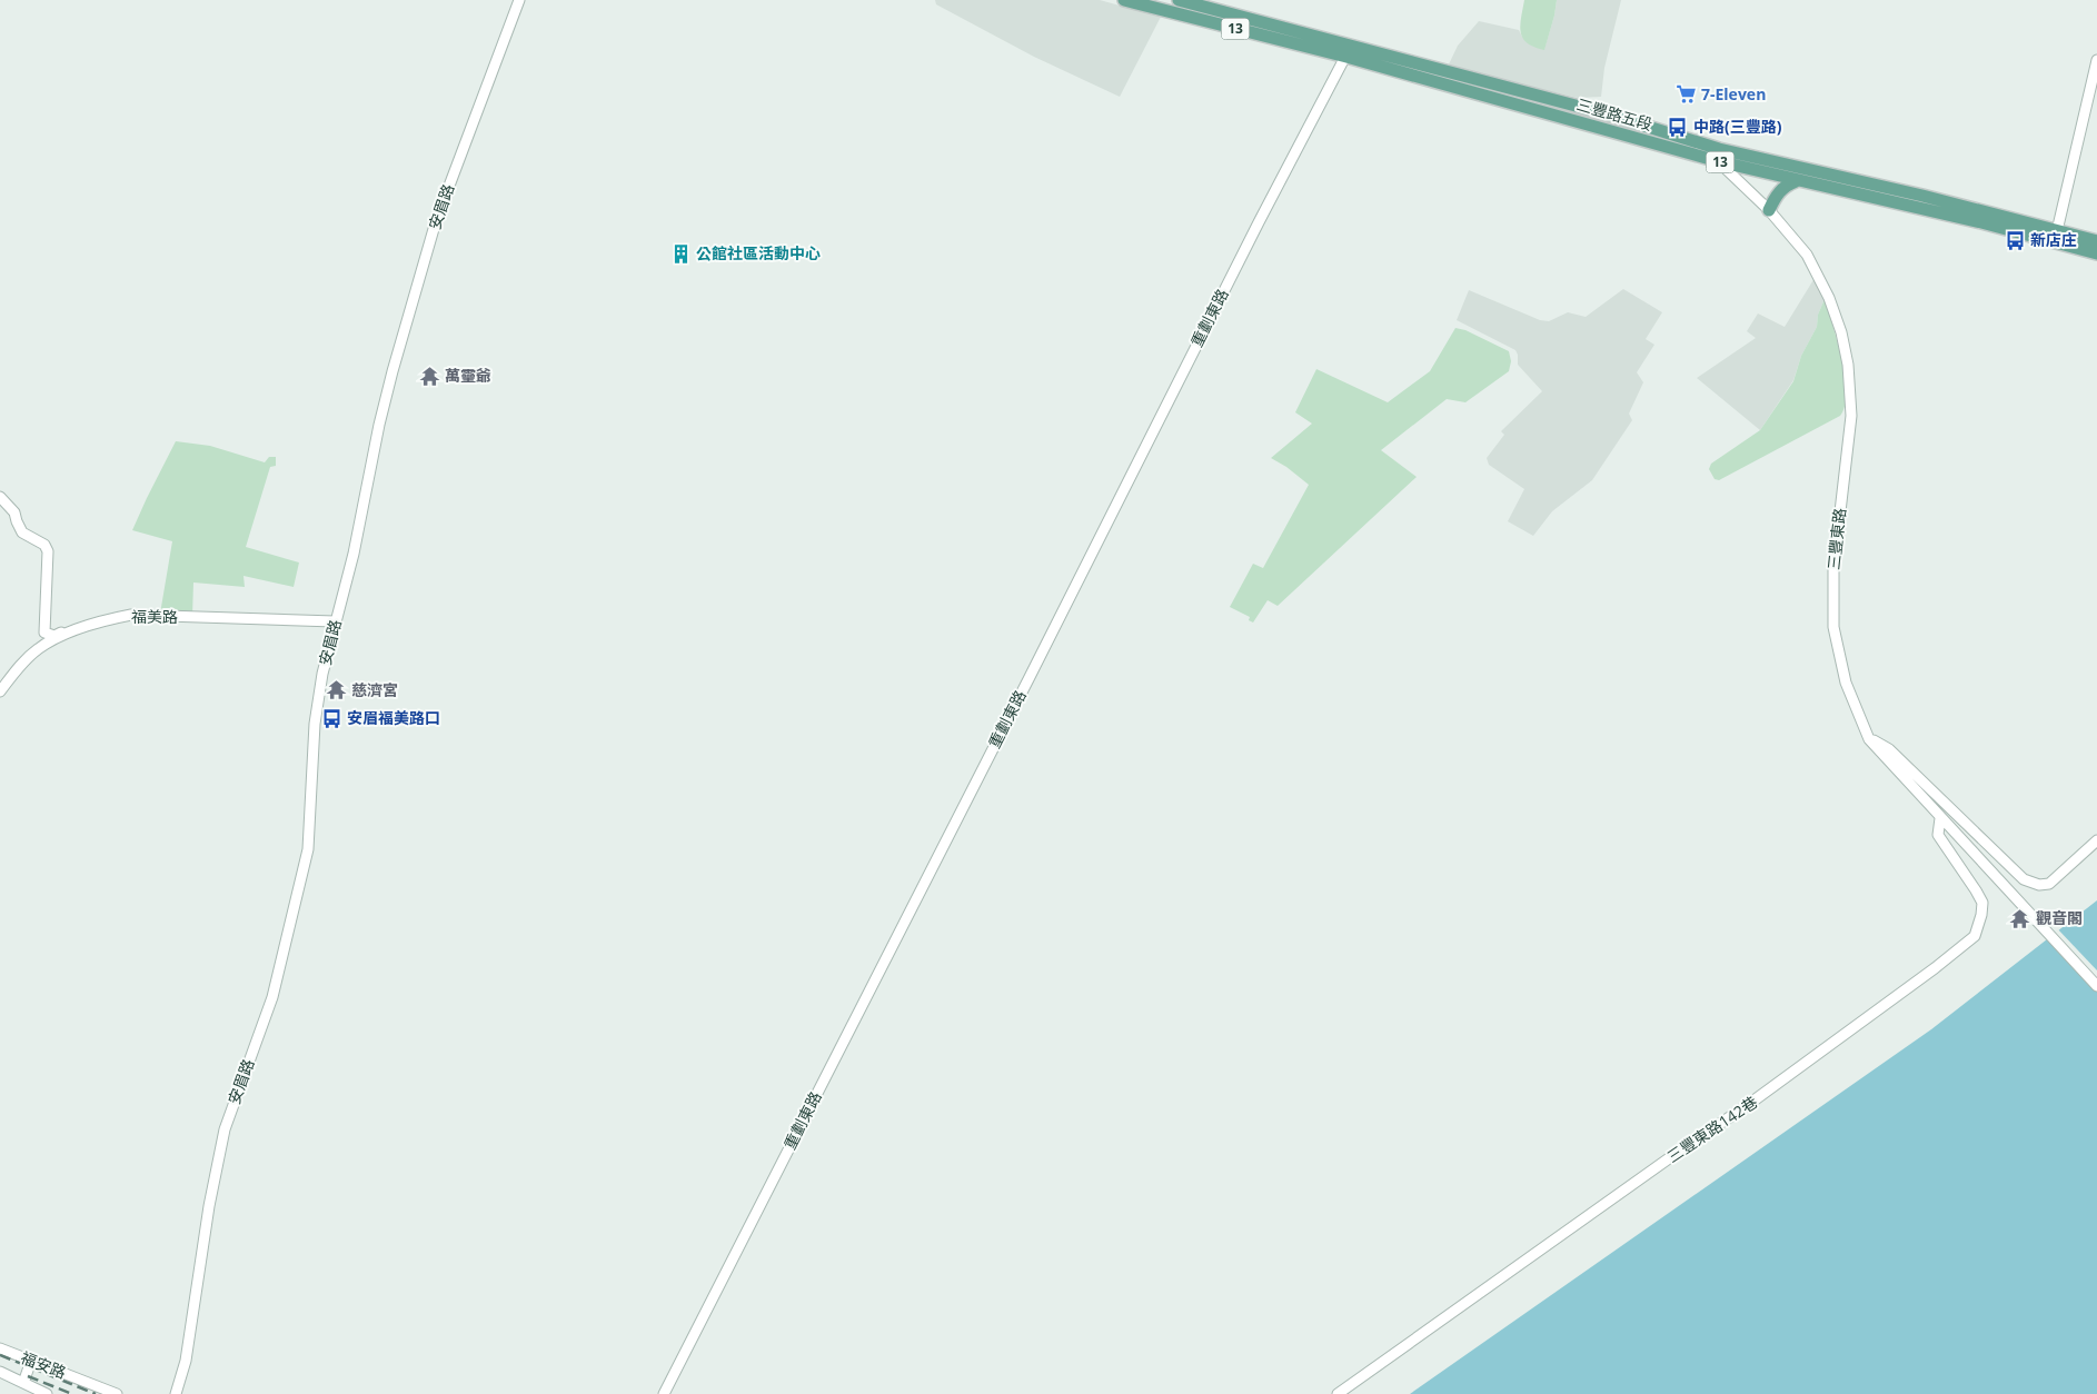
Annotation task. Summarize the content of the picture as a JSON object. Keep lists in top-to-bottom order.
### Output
{
  "streets": {
    "main road": ["13", "三豐路五段"],
    "street": [
      "安眉路",
      "重劃東路",
      "三豐東路",
      "福美路",
      "三豐東路142巷",
      "福安路"
    ]
  },
  "crossings": [
    ["三豐路五段", "重劃東路"],
    ["三豐路五段", "三豐東路"],
    ["安眉路", "福美路"],
    ["三豐東路", "三豐東路142巷"]
  ],
  "places": {
    "supermarket": ["7-Eleven"],
    "bus stop": ["中路(三豐路)", "新店庄", "安眉福美路口"],
    "building": ["公館社區活動中心"],
    "temple": ["萬𤫊爺", "慈濟宮", "觀音閣"]
  }
}
